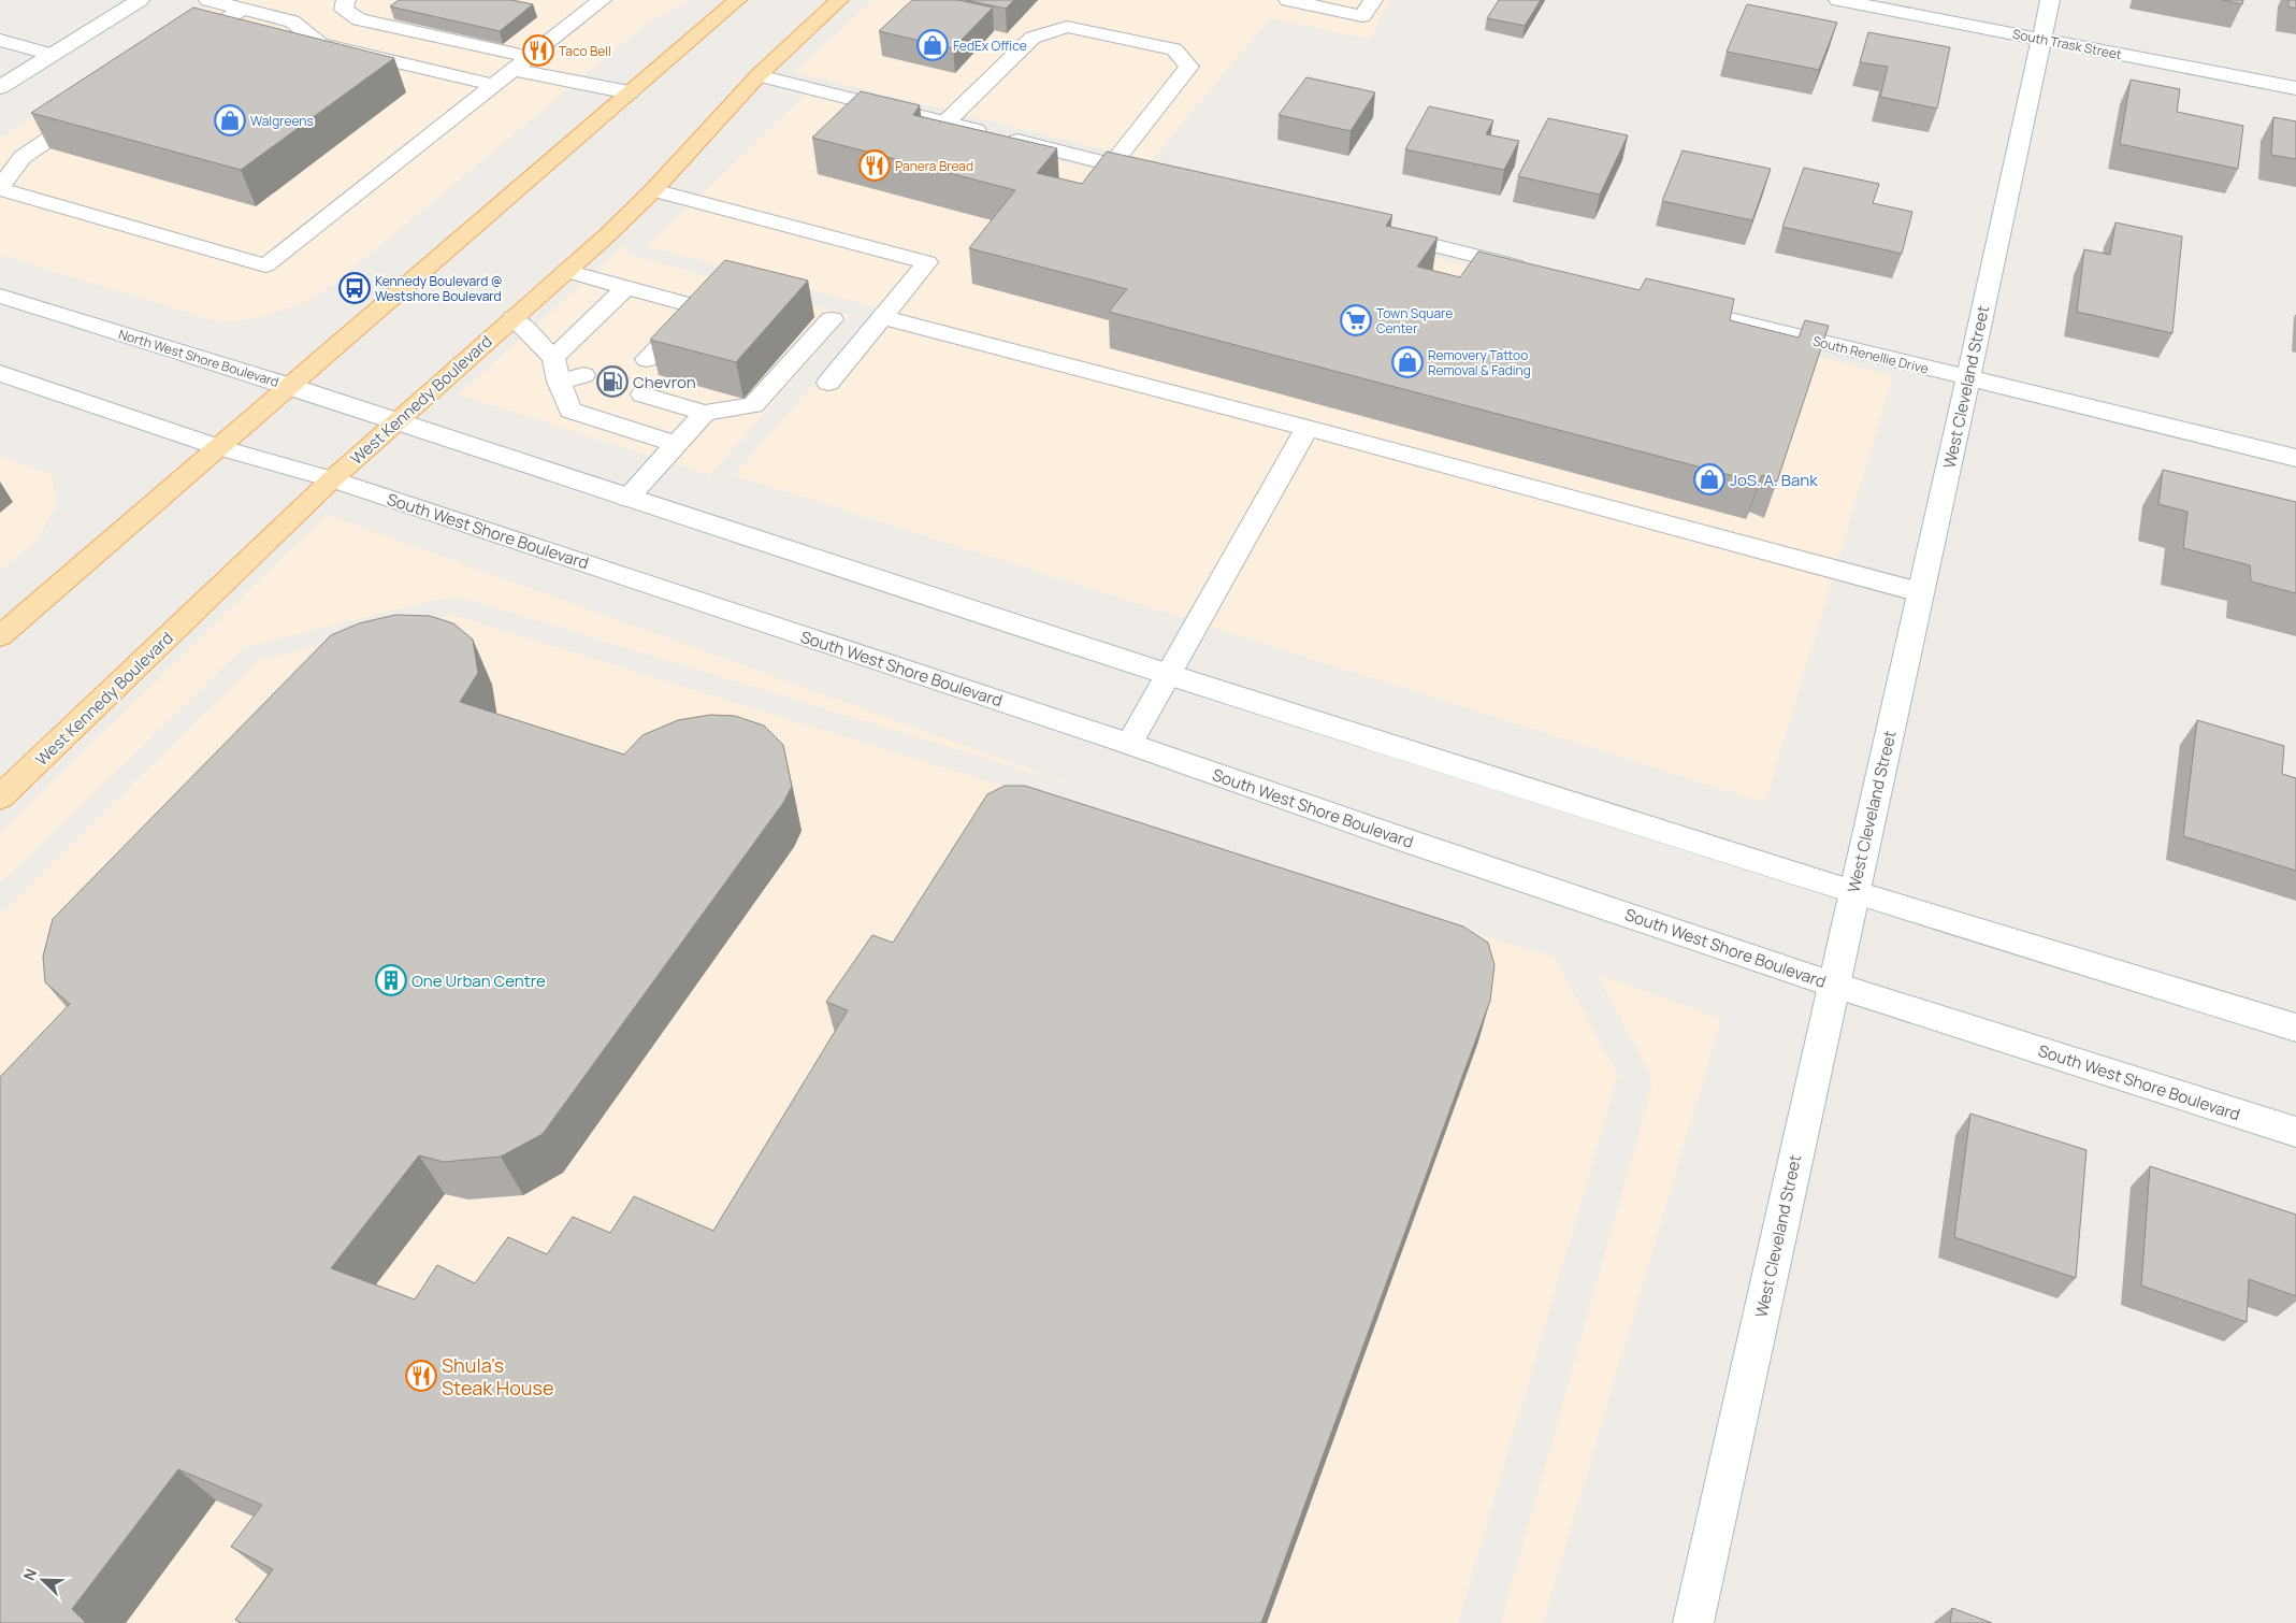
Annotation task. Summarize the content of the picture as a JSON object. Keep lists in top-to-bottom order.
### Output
{
  "streets": {
    "main road": ["West Kennedy Boulevard"],
    "street": [
      "South Trask Street",
      "South Renellie Drive",
      "North West Shore Boulevard",
      "West Cleveland Street",
      "South West Shore Boulevard"
    ]
  },
  "crossings": [
    ["South Trask Street", "West Cleveland Street"],
    ["South Renellie Drive", "West Cleveland Street"],
    ["North West Shore Boulevard", "West Kennedy Boulevard"],
    ["West Cleveland Street", "South West Shore Boulevard"],
    ["West Kennedy Boulevard", "South West Shore Boulevard"]
  ],
  "places": {
    "shop": [
      "FedEx Office",
      "Walgreens",
      "Removery Tattoo Removal & Fading",
      "JoS. A. Bank"
    ],
    "restaurant": ["Taco Bell", "Panera Bread", "Shula's Steak House"],
    "bus stop": ["Kennedy Boulevard @ Westshore Boulevard"],
    "supermarket": ["Town Square Center"],
    "fuel station": ["Chevron"],
    "building": ["One Urban Centre"]
  },
  "north": "top left"
}
